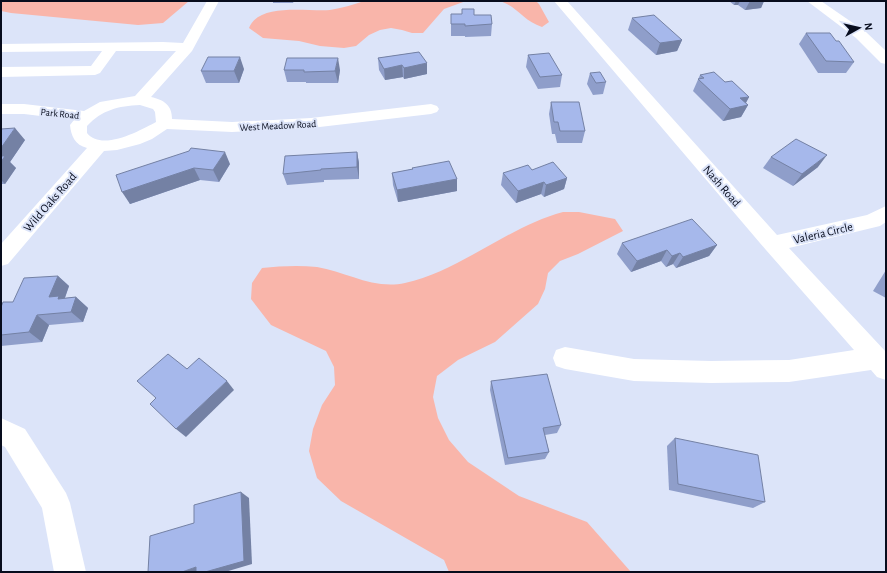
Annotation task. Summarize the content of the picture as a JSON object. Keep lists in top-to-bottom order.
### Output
{
  "streets": {
    "street": [
      "Park Road",
      "West Meadow Road",
      "Nash Road",
      "Wild Oaks Road",
      "Valeria Circle"
    ]
  },
  "crossings": [
    ["Nash Road", "Valeria Circle"]
  ],
  "north": "right"
}
